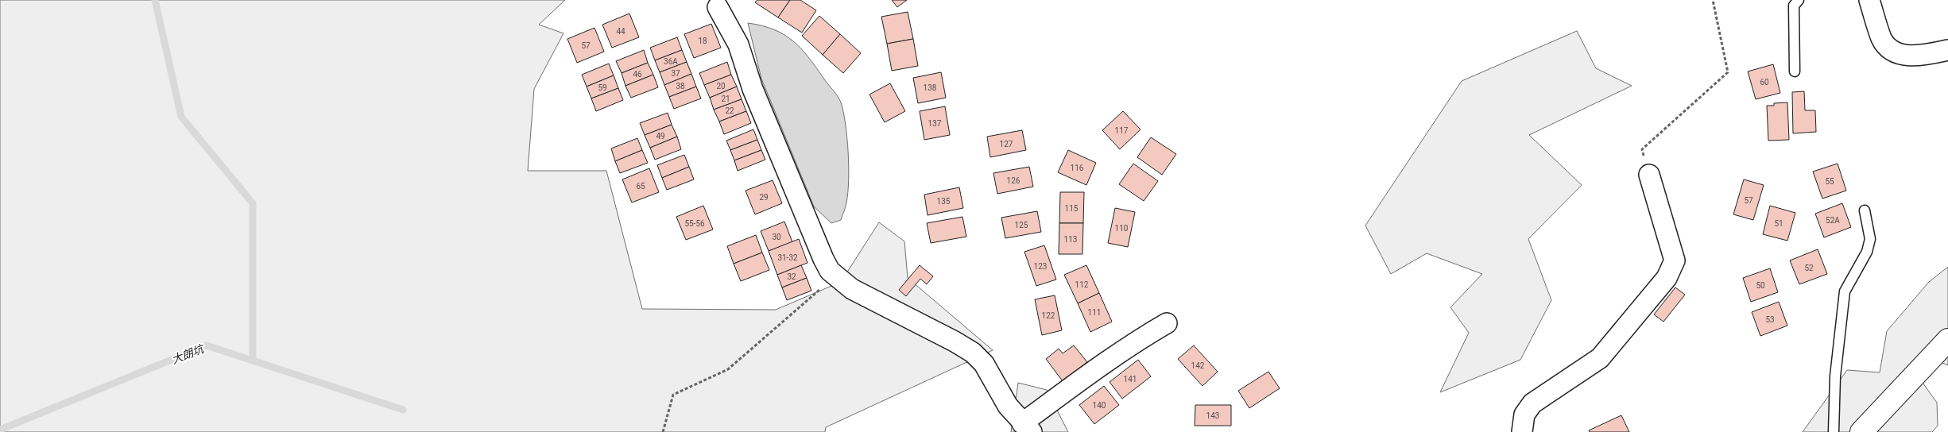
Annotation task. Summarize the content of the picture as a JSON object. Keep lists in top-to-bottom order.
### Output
{
  "water": ["大朗坑"],
  "house_numbers": [
    "44",
    "18",
    "57",
    "36A",
    "37",
    "46",
    "60",
    "38",
    "20",
    "59",
    "138",
    "21",
    "22",
    "137",
    "117",
    "49",
    "127",
    "116",
    "126",
    "55",
    "65",
    "29",
    "57",
    "135",
    "115",
    "52A",
    "55-56",
    "51",
    "125",
    "110",
    "30",
    "113",
    "31-32",
    "123",
    "52",
    "32",
    "112",
    "50",
    "111",
    "122",
    "53",
    "142",
    "141",
    "140",
    "143"
  ]
}
